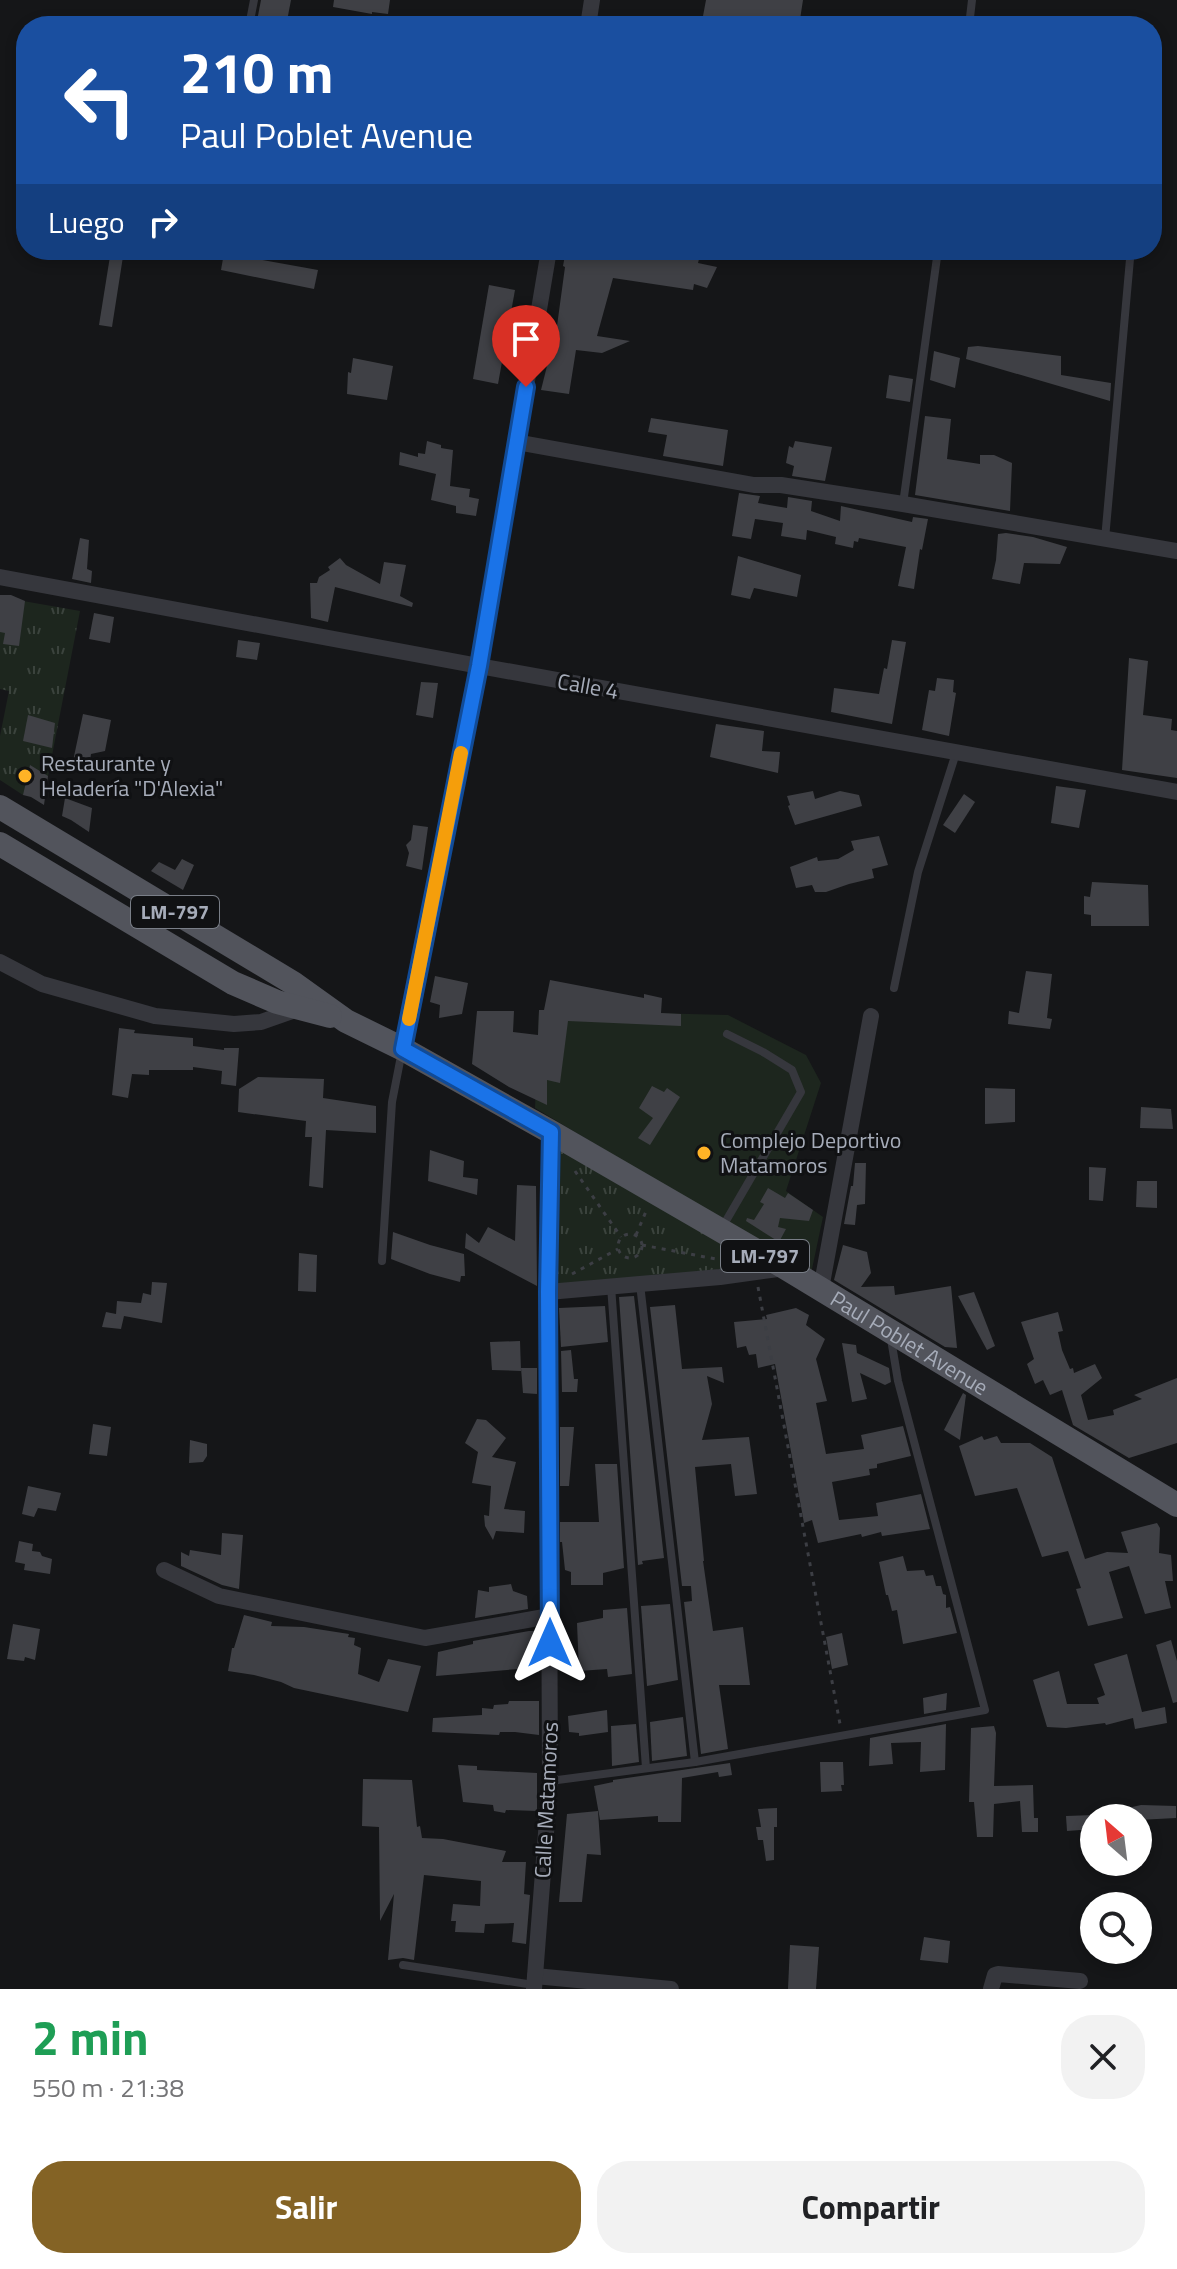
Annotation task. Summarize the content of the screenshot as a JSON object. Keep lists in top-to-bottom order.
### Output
{
  "streets": {
    "main road": ["LM-797", "Paul Poblet Avenue"],
    "street": ["Calle 4", "Calle Matamoros"]
  },
  "crossings": [
    ["Paul Poblet Avenue", "Calle Matamoros"]
  ],
  "places": ["Restaurante y Heladería \"D'Alexia\"", "Complejo Deportivo Matamoros"],
  "north": "top left",
  "page": {
    "turn": ["210 m", "Paul Poblet Avenue"],
    "then": "Luego",
    "heading": ["2 min", "550 m · 21:38"],
    "buttons": ["Salir", "Compartir"]
  }
}
